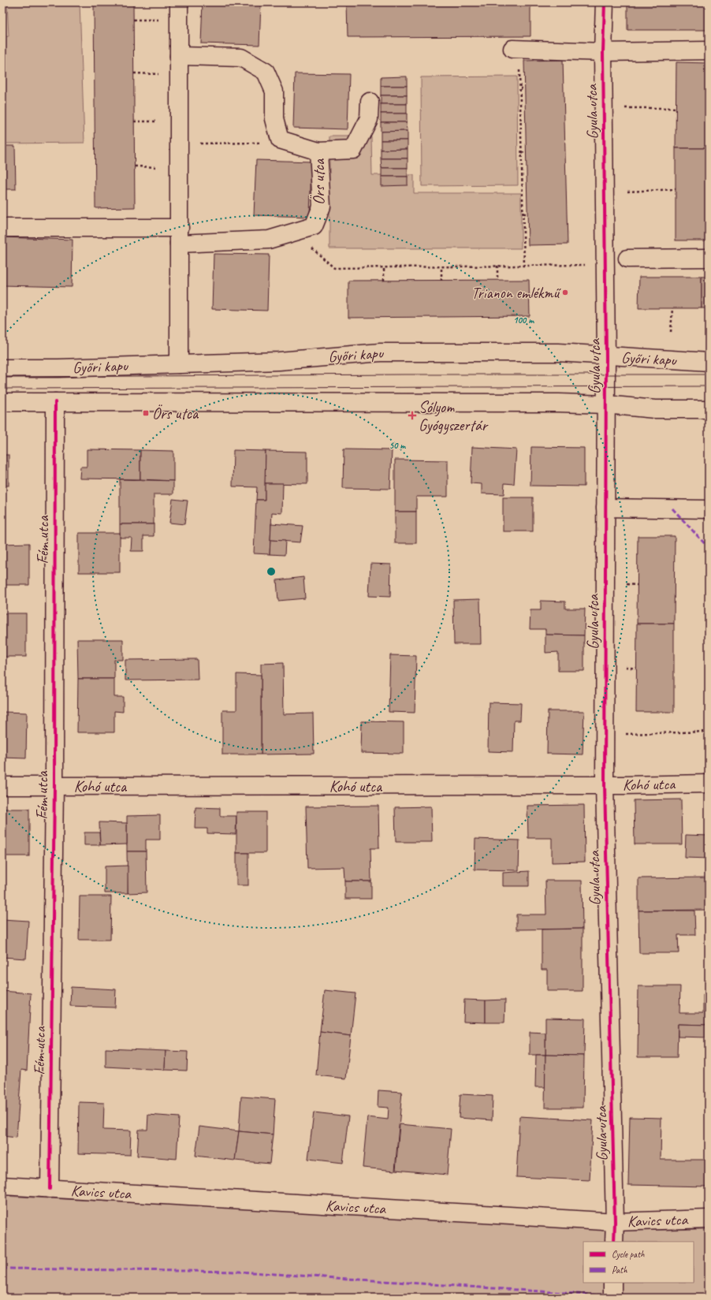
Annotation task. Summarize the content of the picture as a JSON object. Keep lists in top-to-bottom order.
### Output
{
  "streets": {
    "street": [
      "Gyula utca",
      "Örs utca",
      "Győri kapu",
      "Fém utca",
      "Kohó utca",
      "Kavics utca"
    ]
  },
  "crossings": [
    ["Gyula utca", "Győri kapu"],
    ["Gyula utca", "Kohó utca"],
    ["Gyula utca", "Kavics utca"],
    ["Fém utca", "Kohó utca"],
    ["Fém utca", "Kavics utca"]
  ],
  "places": {
    "other": ["Trianon emlékmű"],
    "transit": ["Örs utca"],
    "health": ["Sólyom Gyógyszertár"]
  },
  "legend": ["Cycle path", "Path"],
  "rings": ["100 m", "50 m"]
}
